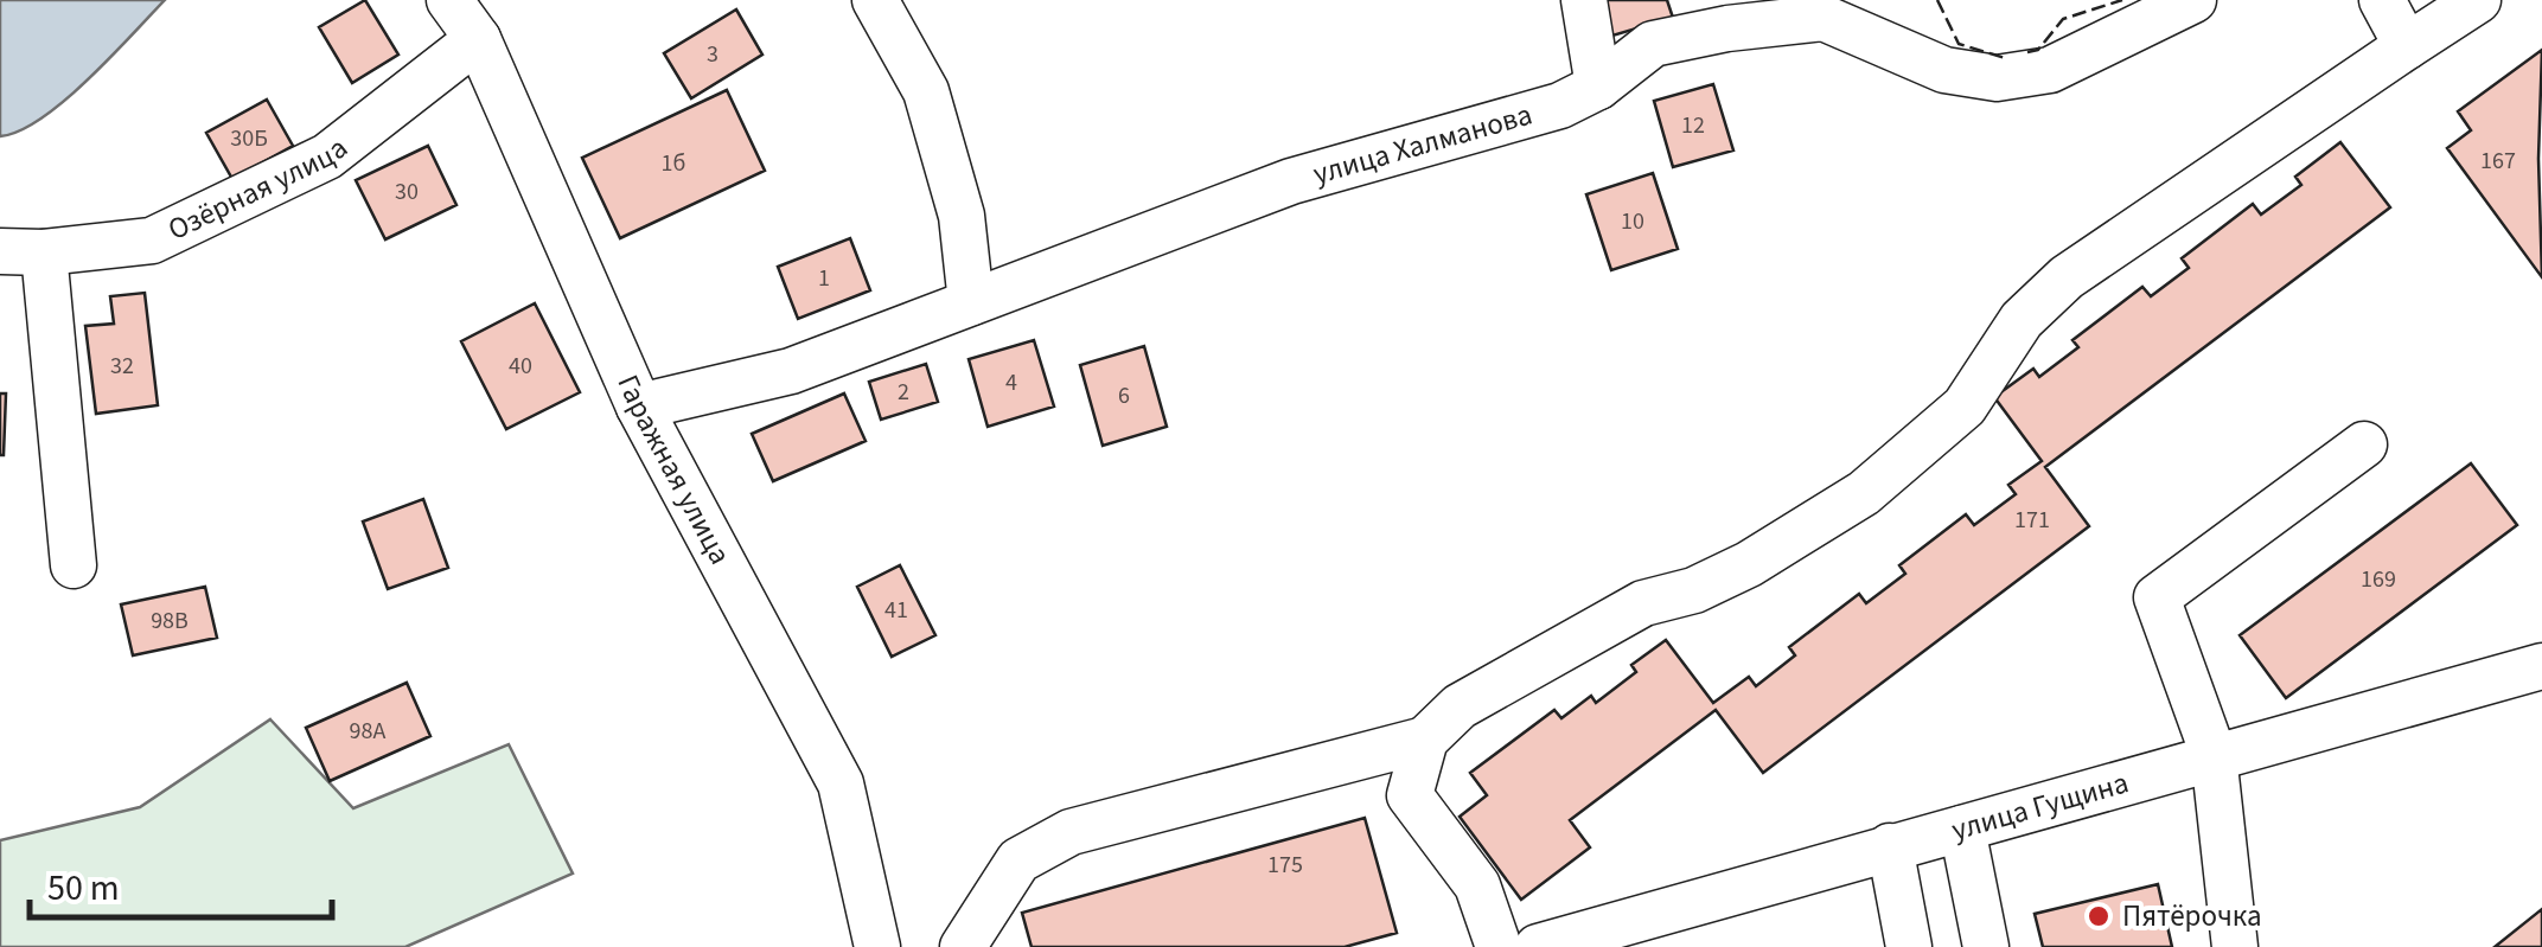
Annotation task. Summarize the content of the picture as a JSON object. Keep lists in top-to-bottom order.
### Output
{
  "streets": {
    "street": [
      "улица Халманова",
      "Озёрная улица",
      "Гаражная улица",
      "улица Гущина"
    ]
  },
  "crossings": [
    ["улица Халманова", "Гаражная улица"],
    ["Озёрная улица", "Гаражная улица"]
  ],
  "places": ["Пятёрочка"],
  "house_numbers": [
    "3",
    "12",
    "30Б",
    "167",
    "1б",
    "30",
    "10",
    "1",
    "32",
    "40",
    "4",
    "2",
    "6",
    "171",
    "169",
    "41",
    "98В",
    "98А",
    "175"
  ],
  "scale_bar": "50 m"
}
